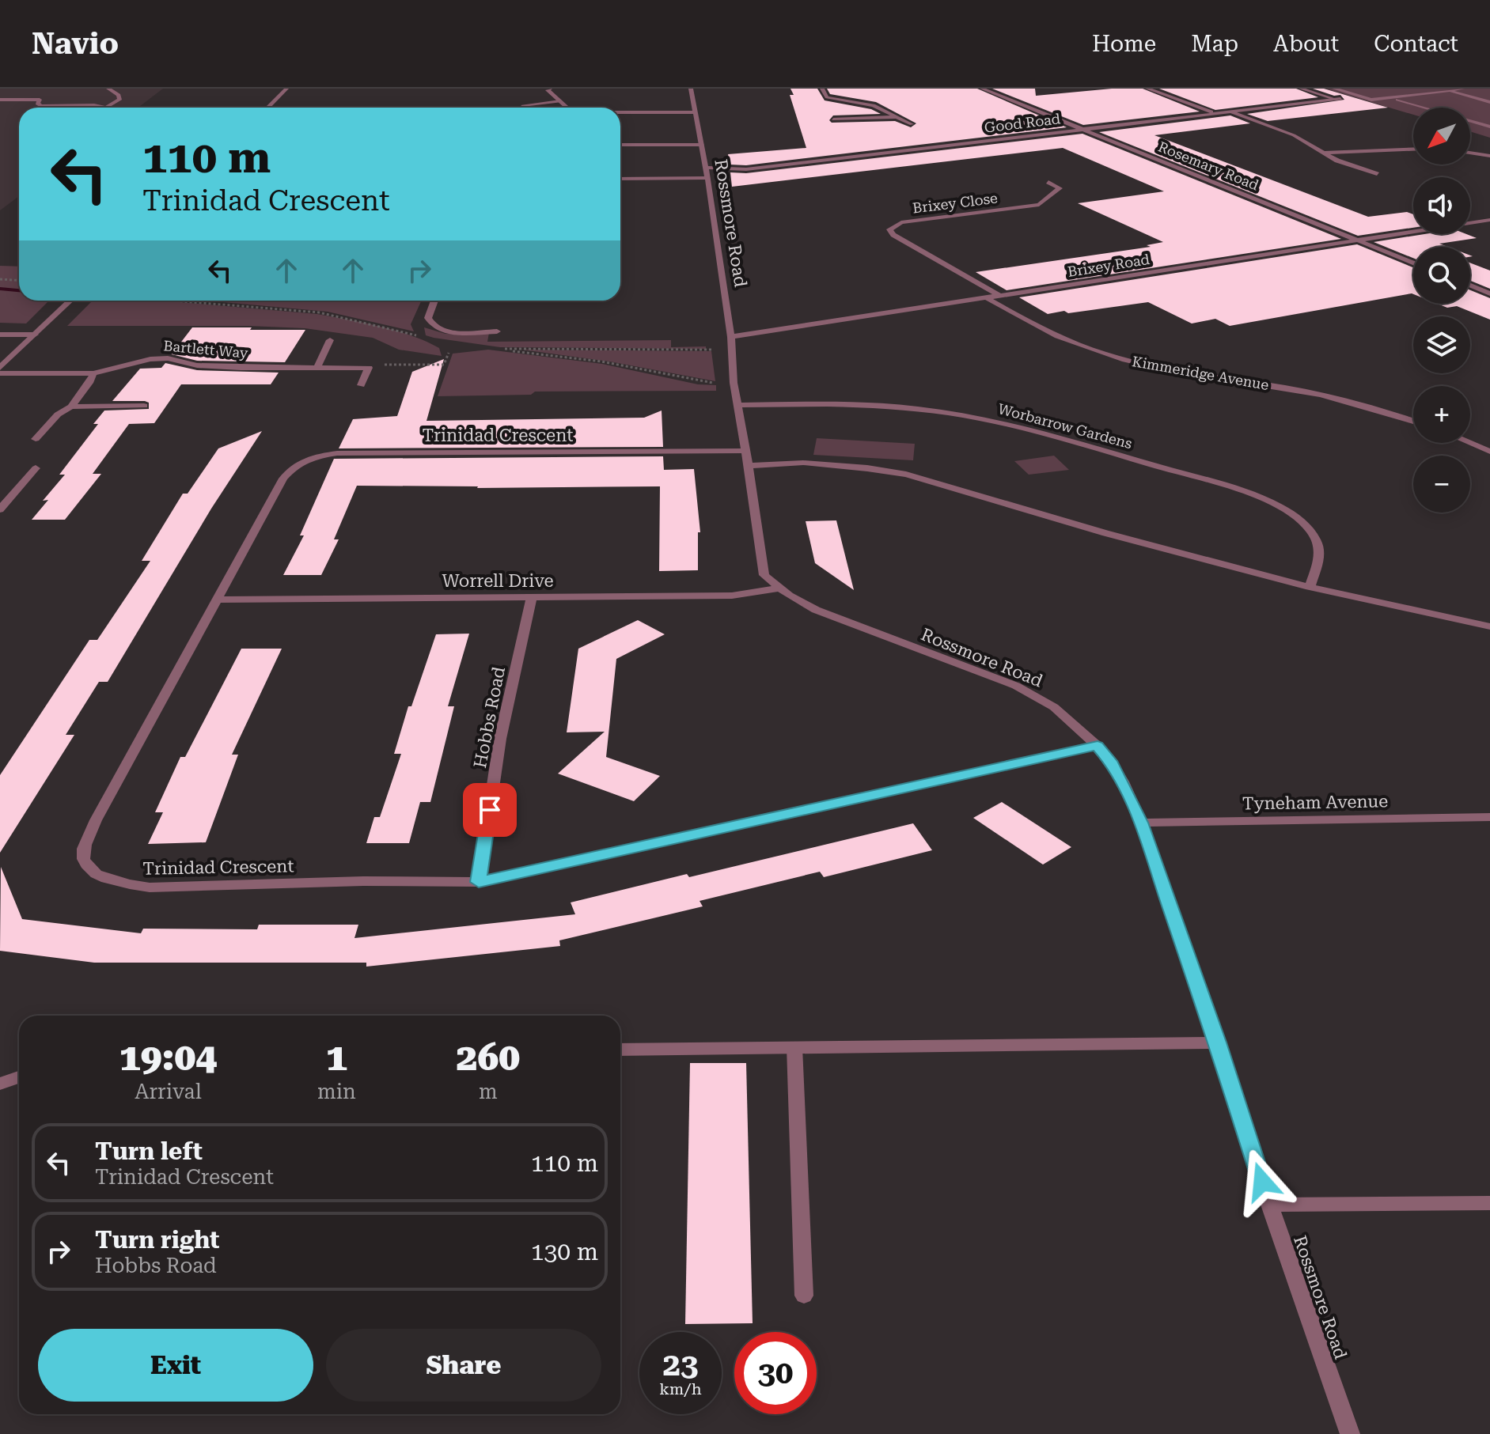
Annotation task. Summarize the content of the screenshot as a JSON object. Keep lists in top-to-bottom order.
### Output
{
  "streets": {
    "street": [
      "Good Road",
      "Rosemary Road",
      "Brixey Close",
      "Rossmore Road",
      "Brixey Road",
      "Bartlett Way",
      "Kimmeridge Avenue",
      "Worbarrow Gardens",
      "Trinidad Crescent",
      "Worrell Drive",
      "Hobbs Road",
      "Tyneham Avenue"
    ]
  },
  "crossings": [
    ["Good Road", "Rosemary Road"],
    ["Good Road", "Rossmore Road"],
    ["Rosemary Road", "Brixey Road"],
    ["Brixey Close", "Brixey Road"],
    ["Rossmore Road", "Brixey Road"],
    ["Rossmore Road", "Worbarrow Gardens"],
    ["Rossmore Road", "Trinidad Crescent"],
    ["Rossmore Road", "Worrell Drive"],
    ["Rossmore Road", "Tyneham Avenue"],
    ["Brixey Road", "Kimmeridge Avenue"],
    ["Trinidad Crescent", "Worrell Drive"],
    ["Trinidad Crescent", "Hobbs Road"],
    ["Worrell Drive", "Hobbs Road"]
  ],
  "north": "bottom left",
  "page": {
    "header": "Navio",
    "nav": [
      "Home",
      "Map",
      "About",
      "Contact"
    ],
    "map_buttons": ["+", "−"],
    "turn": ["110 m", "Trinidad Crescent"],
    "eta": [
      "19:04",
      "Arrival",
      "1",
      "min",
      "260",
      "m"
    ],
    "list": [
      {
        "name": "Turn left",
        "note": "Trinidad Crescent",
        "value": "110 m"
      },
      {
        "name": "Turn right",
        "note": "Hobbs Road",
        "value": "130 m"
      }
    ],
    "buttons": ["Exit", "Share"],
    "speed": "23 km/h",
    "limit": "30"
  }
}
